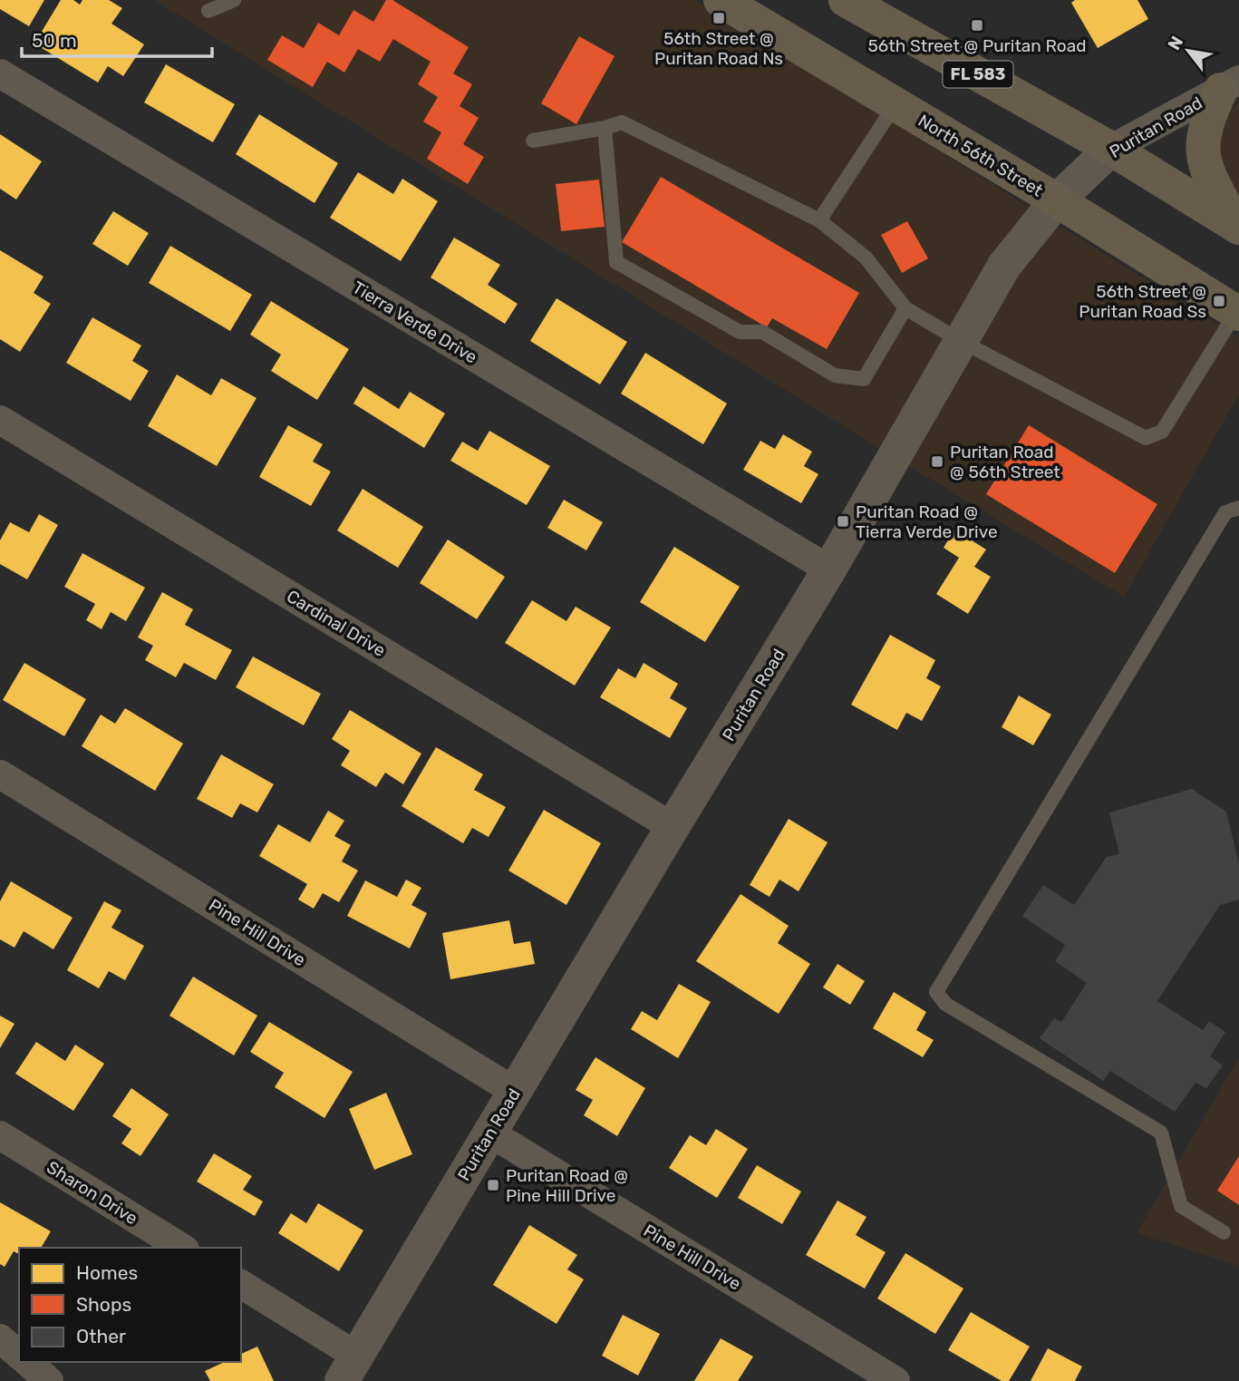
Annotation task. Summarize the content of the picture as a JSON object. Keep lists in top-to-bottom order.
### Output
{
  "streets": {
    "main road": ["FL 583", "North 56th Street"],
    "street": [
      "Puritan Road",
      "Tierra Verde Drive",
      "Cardinal Drive",
      "Pine Hill Drive",
      "Sharon Drive"
    ]
  },
  "crossings": [
    ["FL 583", "Puritan Road"],
    ["Puritan Road", "North 56th Street"],
    ["Puritan Road", "Tierra Verde Drive"],
    ["Puritan Road", "Cardinal Drive"],
    ["Puritan Road", "Pine Hill Drive"]
  ],
  "places": {
    "transit": [
      "56th Street @ Puritan Road Ns",
      "56th Street @ Puritan Road",
      "56th Street @ Puritan Road Ss",
      "Puritan Road @ 56th Street",
      "Puritan Road @ Tierra Verde Drive",
      "Puritan Road @ Pine Hill Drive"
    ]
  },
  "legend": ["Homes", "Shops", "Other"],
  "scale_bar": "50 m",
  "north": "top left"
}
